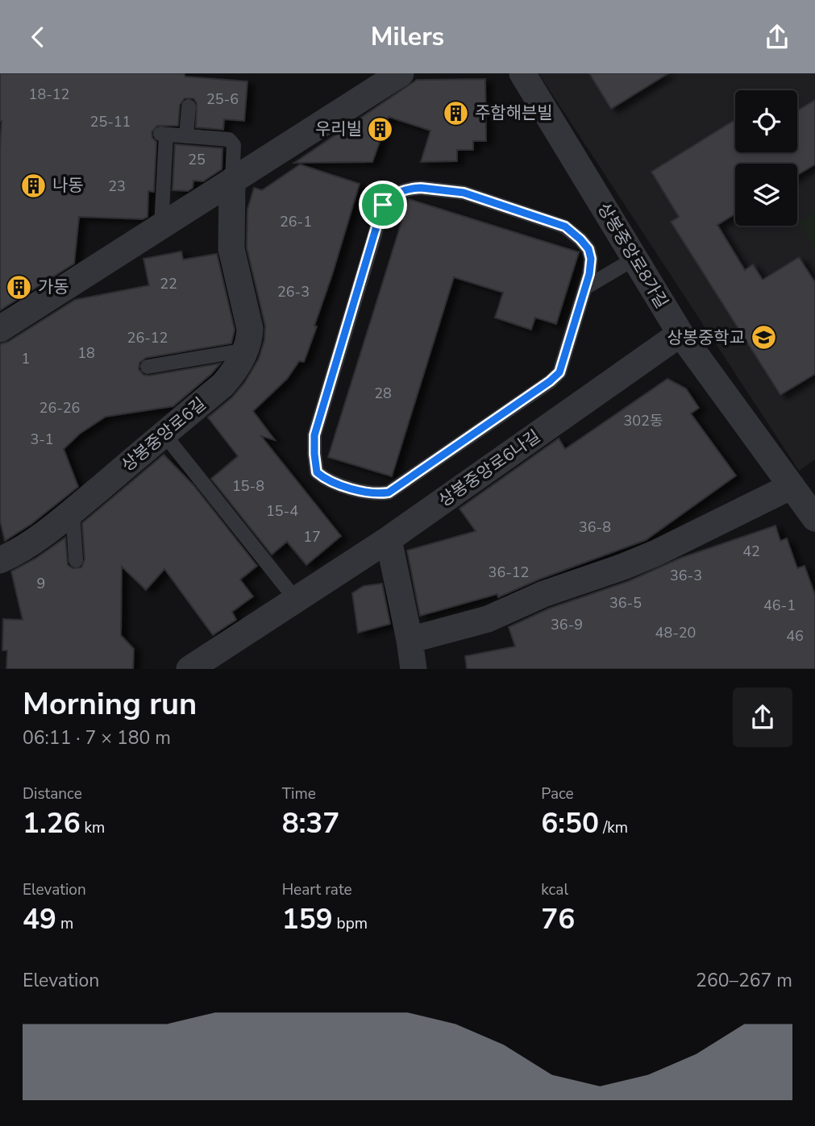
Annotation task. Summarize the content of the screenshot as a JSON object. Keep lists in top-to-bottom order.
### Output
{
  "streets": {
    "street": ["상봉중앙로8가길", "상봉중앙로6길", "상봉중앙로6나길"]
  },
  "crossings": [
    ["상봉중앙로8가길", "상봉중앙로6나길"]
  ],
  "places": {
    "building": [
      "주함해븐빌",
      "우리빌",
      "나동",
      "가동"
    ],
    "school or university": ["상봉중학교"]
  },
  "house_numbers": [
    "18-12",
    "25-6",
    "25-11",
    "25",
    "23",
    "26-1",
    "22",
    "26-3",
    "26-12",
    "18",
    "1",
    "28",
    "26-26",
    "302동",
    "3-1",
    "15-8",
    "15-4",
    "36-8",
    "17",
    "42",
    "36-12",
    "36-3",
    "9",
    "36-5",
    "46-1",
    "36-9",
    "48-20",
    "46"
  ],
  "page": {
    "header": "Milers",
    "heading": ["Morning run", "06:11 · 7 × 180 m"],
    "stats": [
      ["Distance", "1.26 km"],
      ["Time", "8:37"],
      ["Pace", "6:50 /km"],
      ["Elevation", "49 m"],
      ["Heart rate", "159 bpm"],
      ["kcal", "76"]
    ],
    "chart": ["Elevation", "260–267 m"]
  }
}
